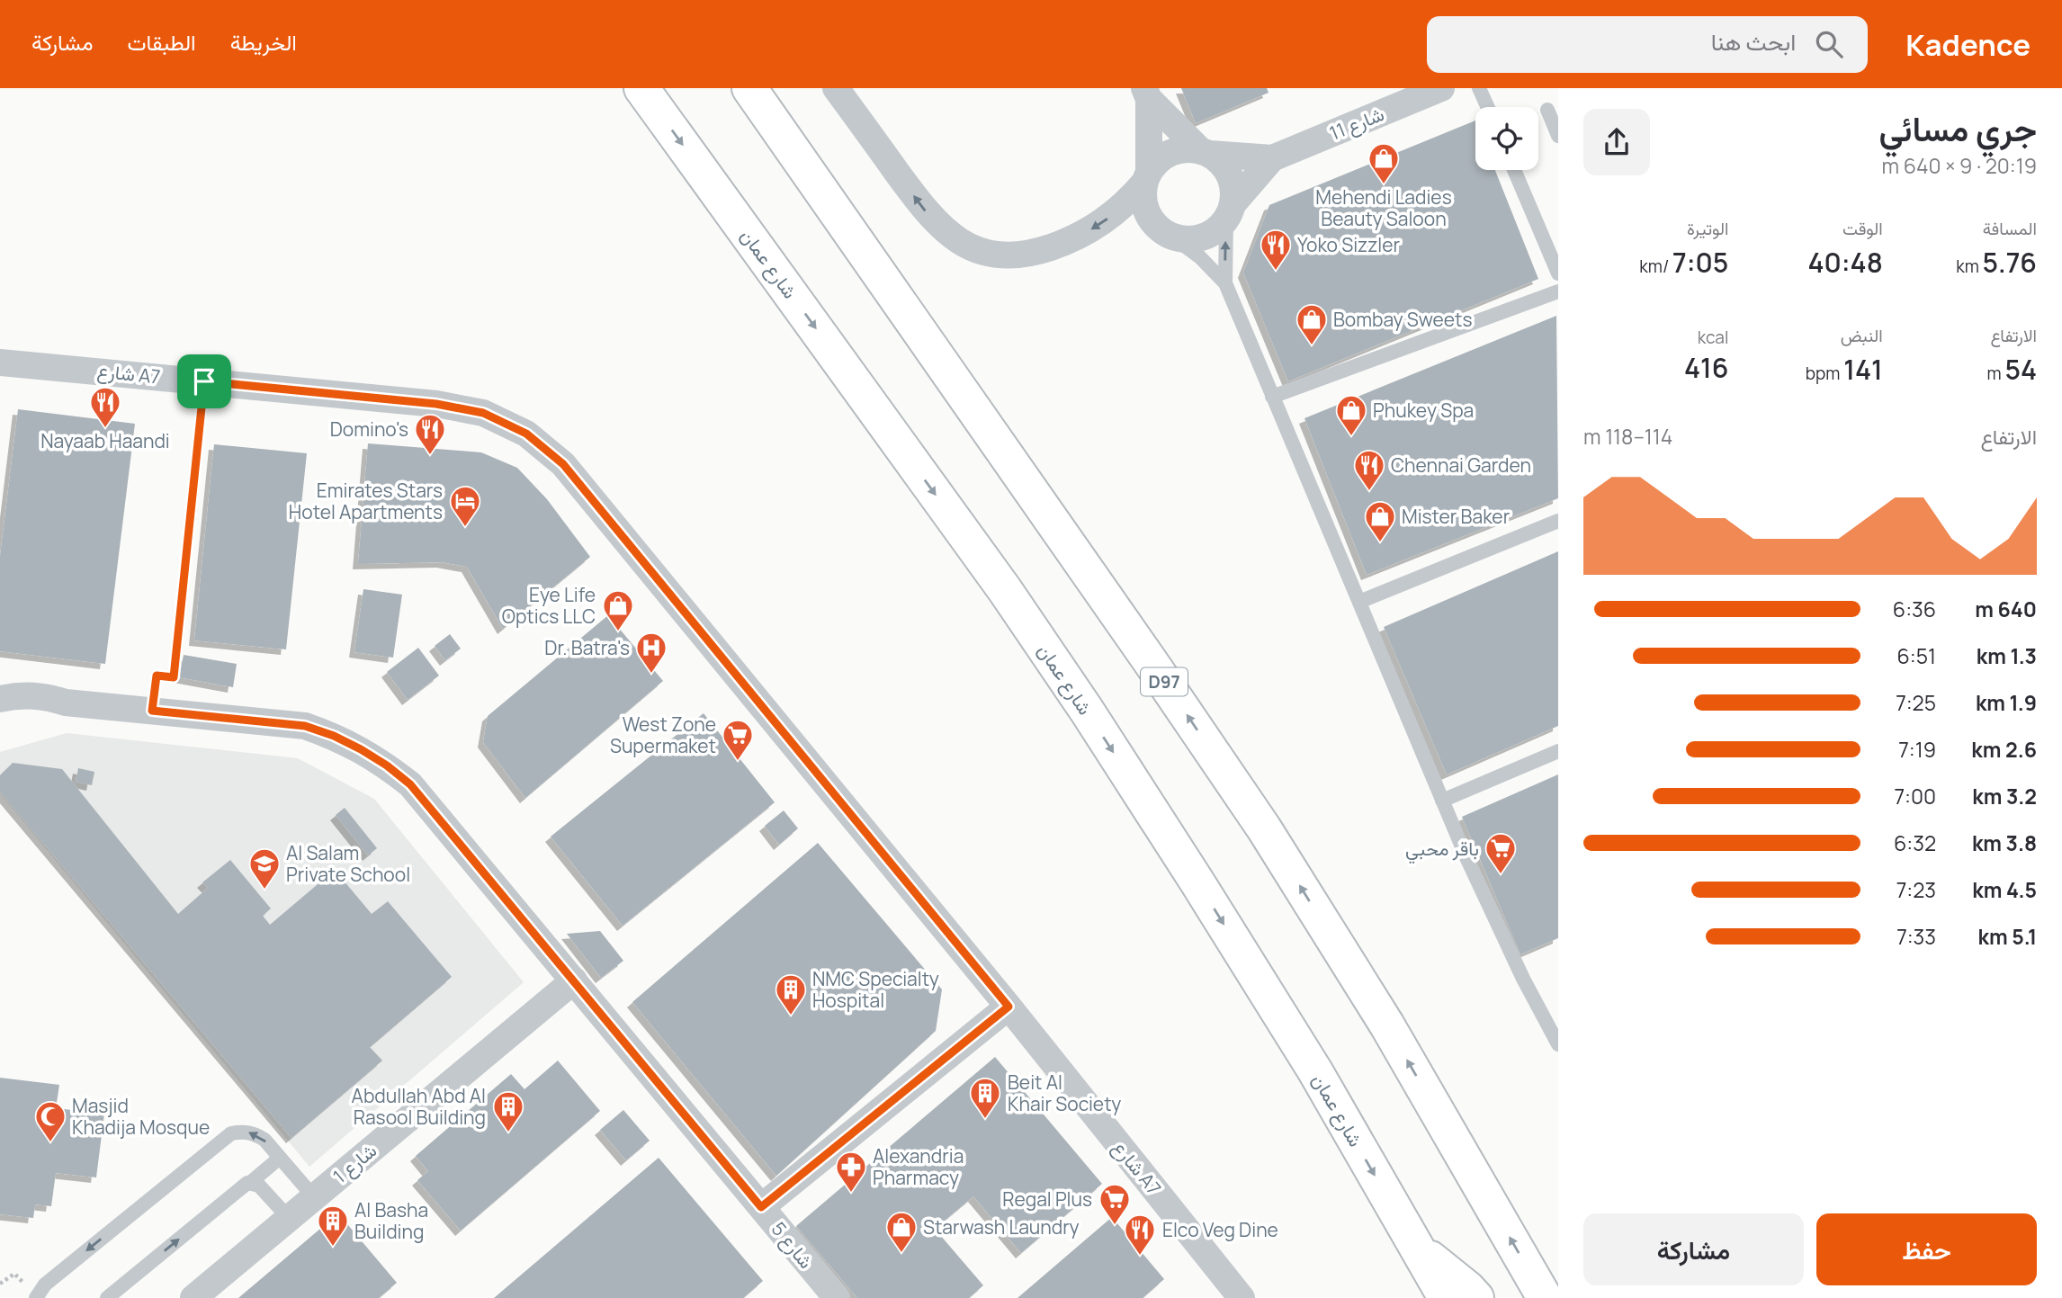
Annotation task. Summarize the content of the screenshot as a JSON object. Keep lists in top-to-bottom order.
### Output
{
  "streets": {
    "main road": ["شارع عمان", "D97"],
    "street": [
      "11 شارع",
      "شارع A7",
      "شارع 1",
      "شارع 5"
    ]
  },
  "crossings": [
    ["شارع 1", "شارع 5"]
  ],
  "places": {
    "shop": [
      "Mehendi Ladies Beauty Saloon",
      "Bombay Sweets",
      "Phukey Spa",
      "Mister Baker",
      "Eye Life Optics LLC",
      "Starwash Laundry"
    ],
    "restaurant": [
      "Yoko Sizzler",
      "Nayaab Haandi",
      "Domino's",
      "Chennai Garden",
      "Elco Veg Dine"
    ],
    "hotel": ["Emirates Stars Hotel Apartments"],
    "hospital": ["Dr. Batra's"],
    "supermarket": ["West Zone Supermaket", "باقر محبي", "Regal Plus"],
    "school or university": ["Al Salam Private School"],
    "building": [
      "NMC Specialty Hospital",
      "Beit Al Khair Society",
      "Abdullah Abd Al Rasool Building",
      "Al Basha Building"
    ],
    "mosque": ["Masjid Khadija Mosque"],
    "pharmacy": ["Alexandria Pharmacy"]
  },
  "page": {
    "header": "Kadence",
    "search": "ابحث هنا",
    "nav": ["الخريطة", "الطبقات", "مشاركة"],
    "heading": ["جري مسائي", "20:19 · 9 × 640 m"],
    "stats": [
      ["المسافة", "5.76 km"],
      ["الوقت", "40:48"],
      ["الوتيرة", "7:05 /km"],
      ["الارتفاع", "54 m"],
      ["النبض", "141 bpm"],
      ["kcal", "416"]
    ],
    "chart": ["الارتفاع", "114–118 m"],
    "list": [
      {
        "name": "640 m",
        "note": "6:36"
      },
      {
        "name": "1.3 km",
        "note": "6:51"
      },
      {
        "name": "1.9 km",
        "note": "7:25"
      },
      {
        "name": "2.6 km",
        "note": "7:19"
      },
      {
        "name": "3.2 km",
        "note": "7:00"
      },
      {
        "name": "3.8 km",
        "note": "6:32"
      },
      {
        "name": "4.5 km",
        "note": "7:23"
      },
      {
        "name": "5.1 km",
        "note": "7:33"
      }
    ],
    "buttons": ["حفظ", "مشاركة"]
  }
}
